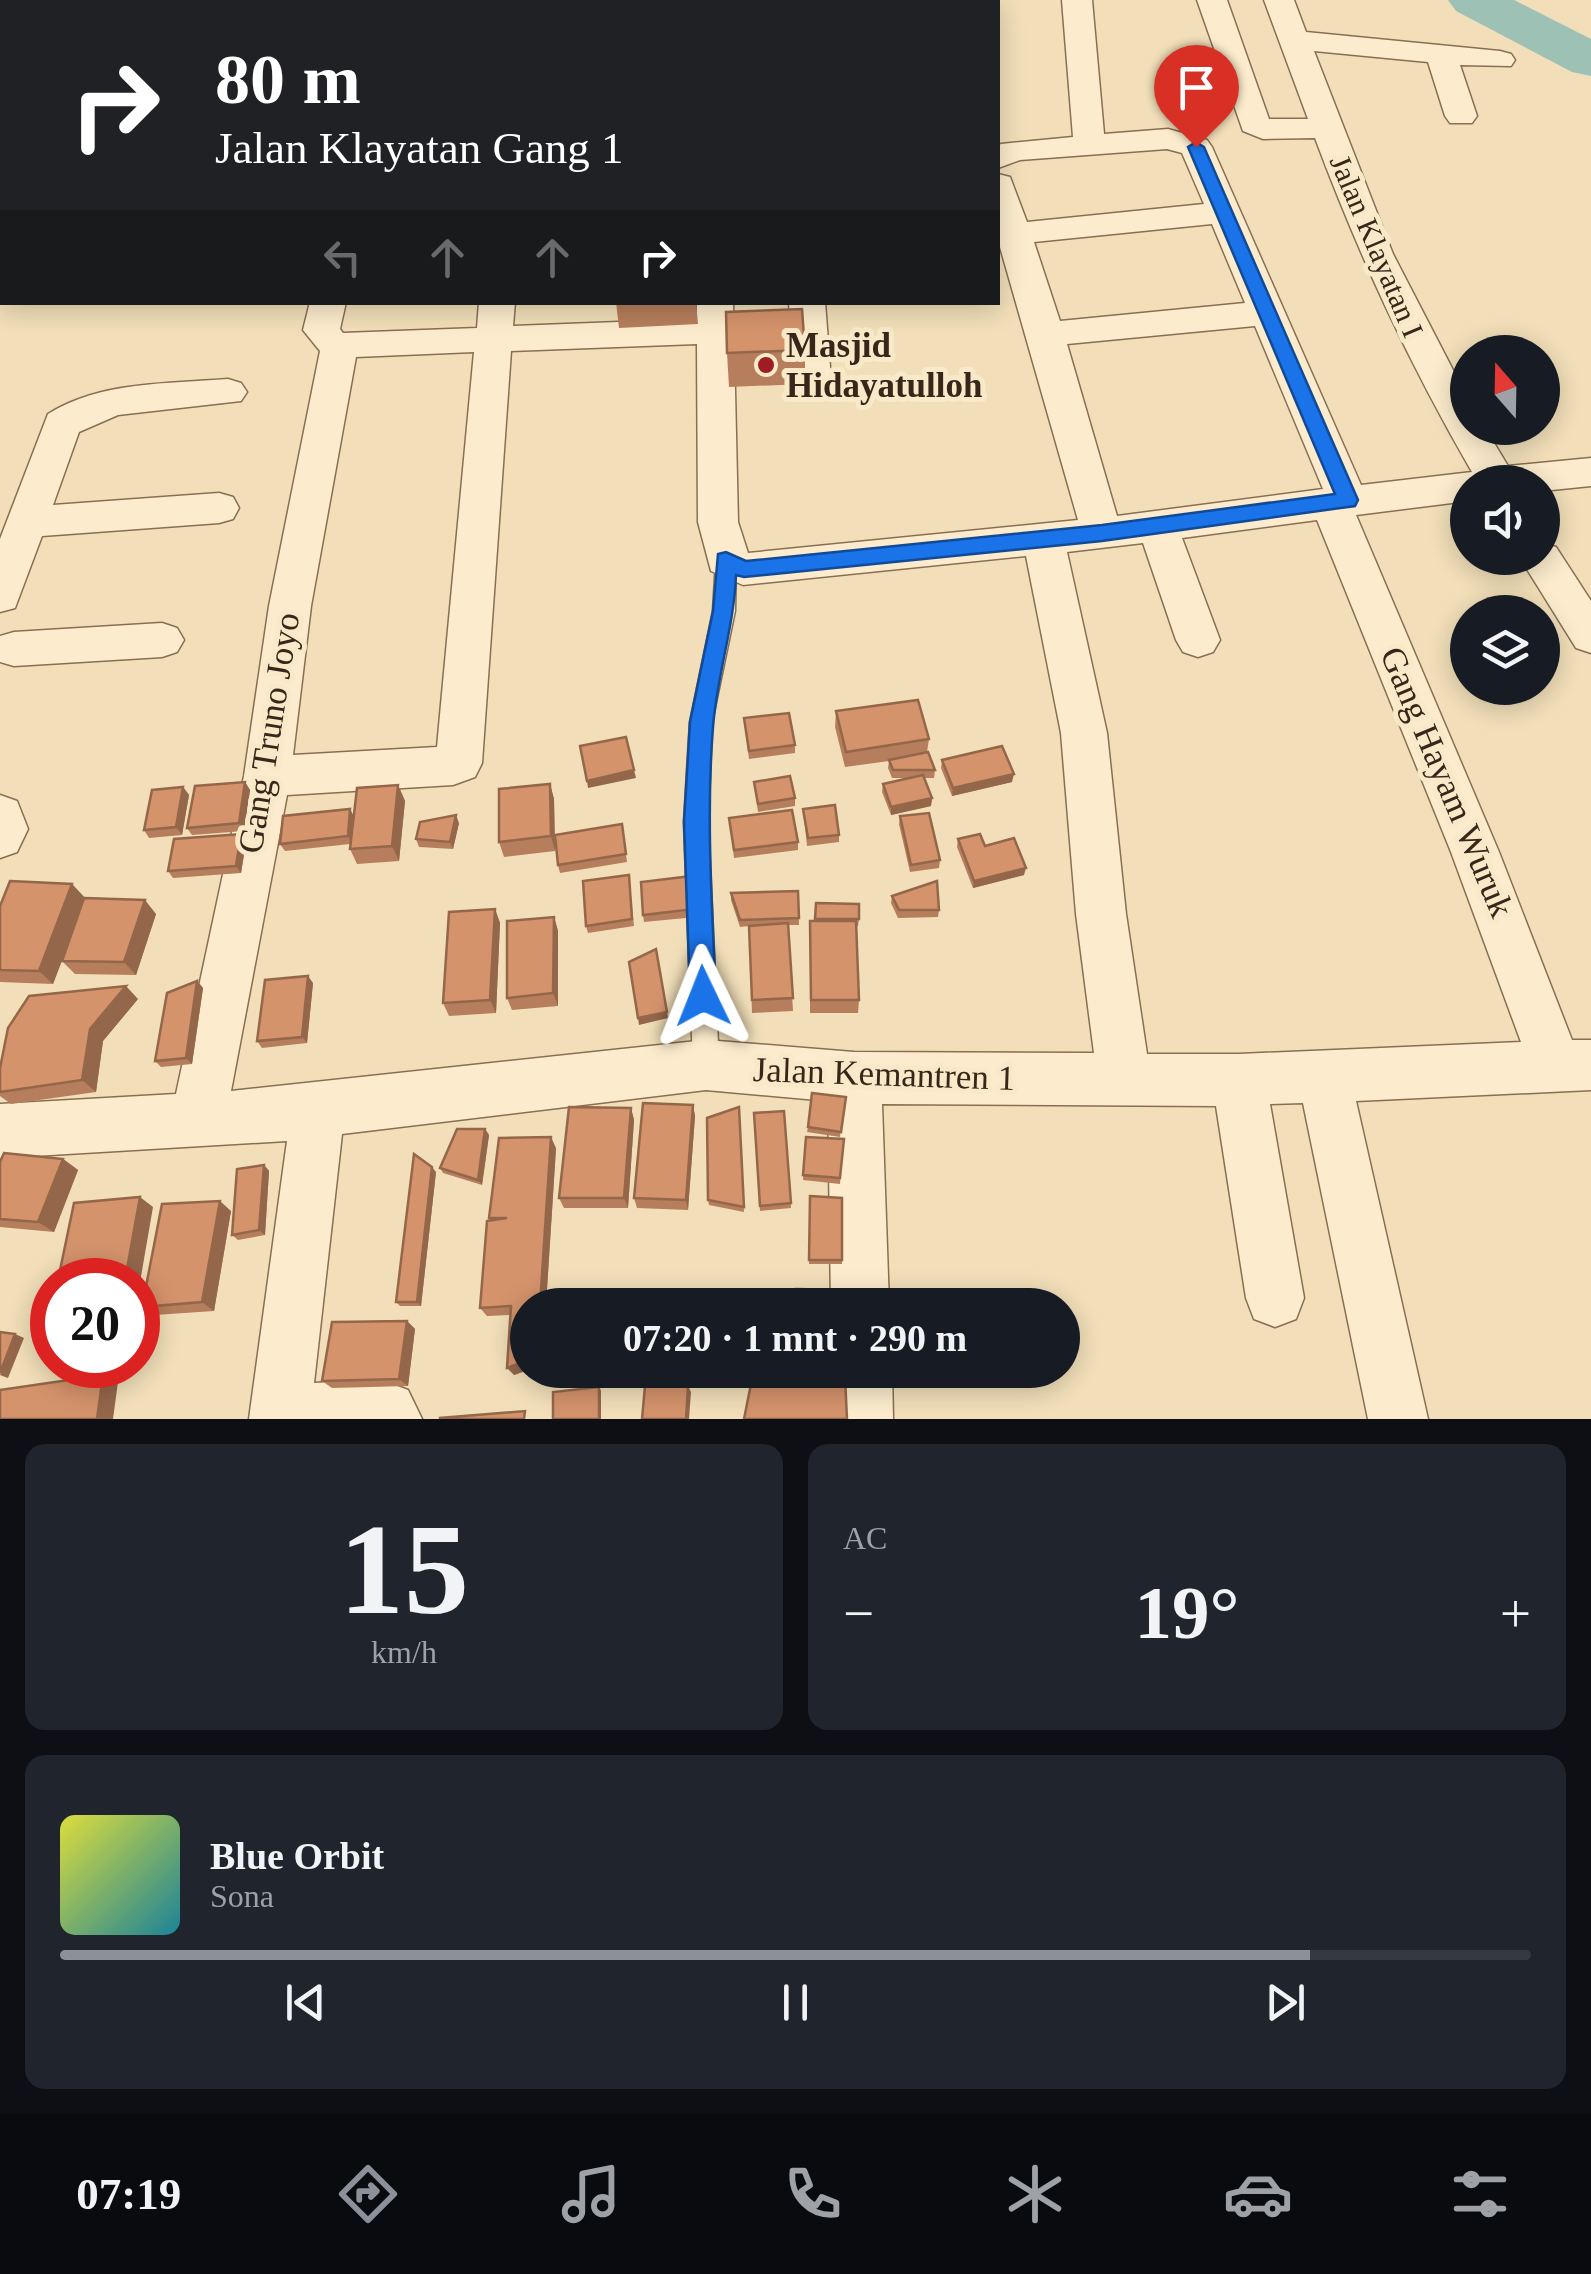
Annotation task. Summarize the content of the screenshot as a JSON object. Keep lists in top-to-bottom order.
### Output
{
  "streets": {
    "street": [
      "Jalan Klayatan I",
      "Gang Truno Joyo",
      "Gang Hayam Wuruk",
      "Jalan Kemantren 1"
    ]
  },
  "crossings": [
    ["Gang Truno Joyo", "Jalan Kemantren 1"],
    ["Gang Hayam Wuruk", "Jalan Kemantren 1"]
  ],
  "places": ["Masjid Hidayatulloh"],
  "north": "top",
  "page": {
    "turn": ["80 m", "Jalan Klayatan Gang 1"],
    "limit": "20",
    "trip": "07:20 · 1 mnt · 290 m",
    "tile": [
      ["15", "km/h"],
      "AC"
    ],
    "heat": ["−", "19°", "+"],
    "song": ["Blue Orbit", "Sona"],
    "tabs": "07:19"
  }
}
